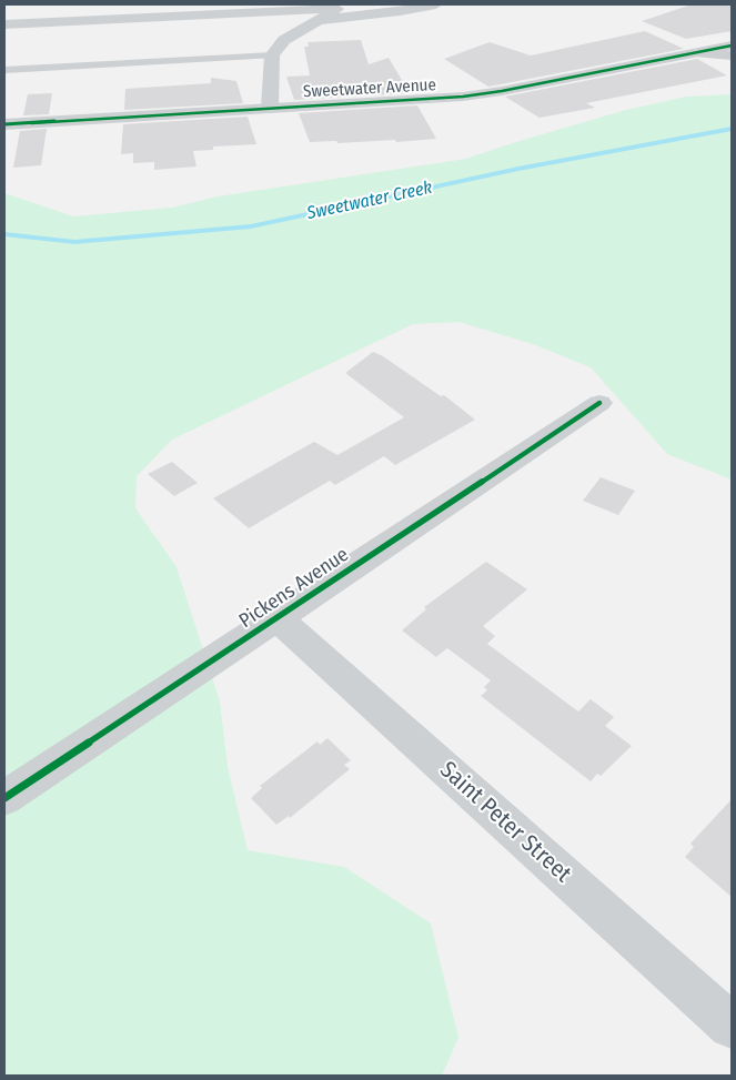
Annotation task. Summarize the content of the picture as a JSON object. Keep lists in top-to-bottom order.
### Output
{
  "streets": {
    "street": ["Sweetwater Avenue", "Pickens Avenue", "Saint Peter Street"]
  },
  "crossings": [
    ["Pickens Avenue", "Saint Peter Street"]
  ],
  "water": ["Sweetwater Creek"]
}
